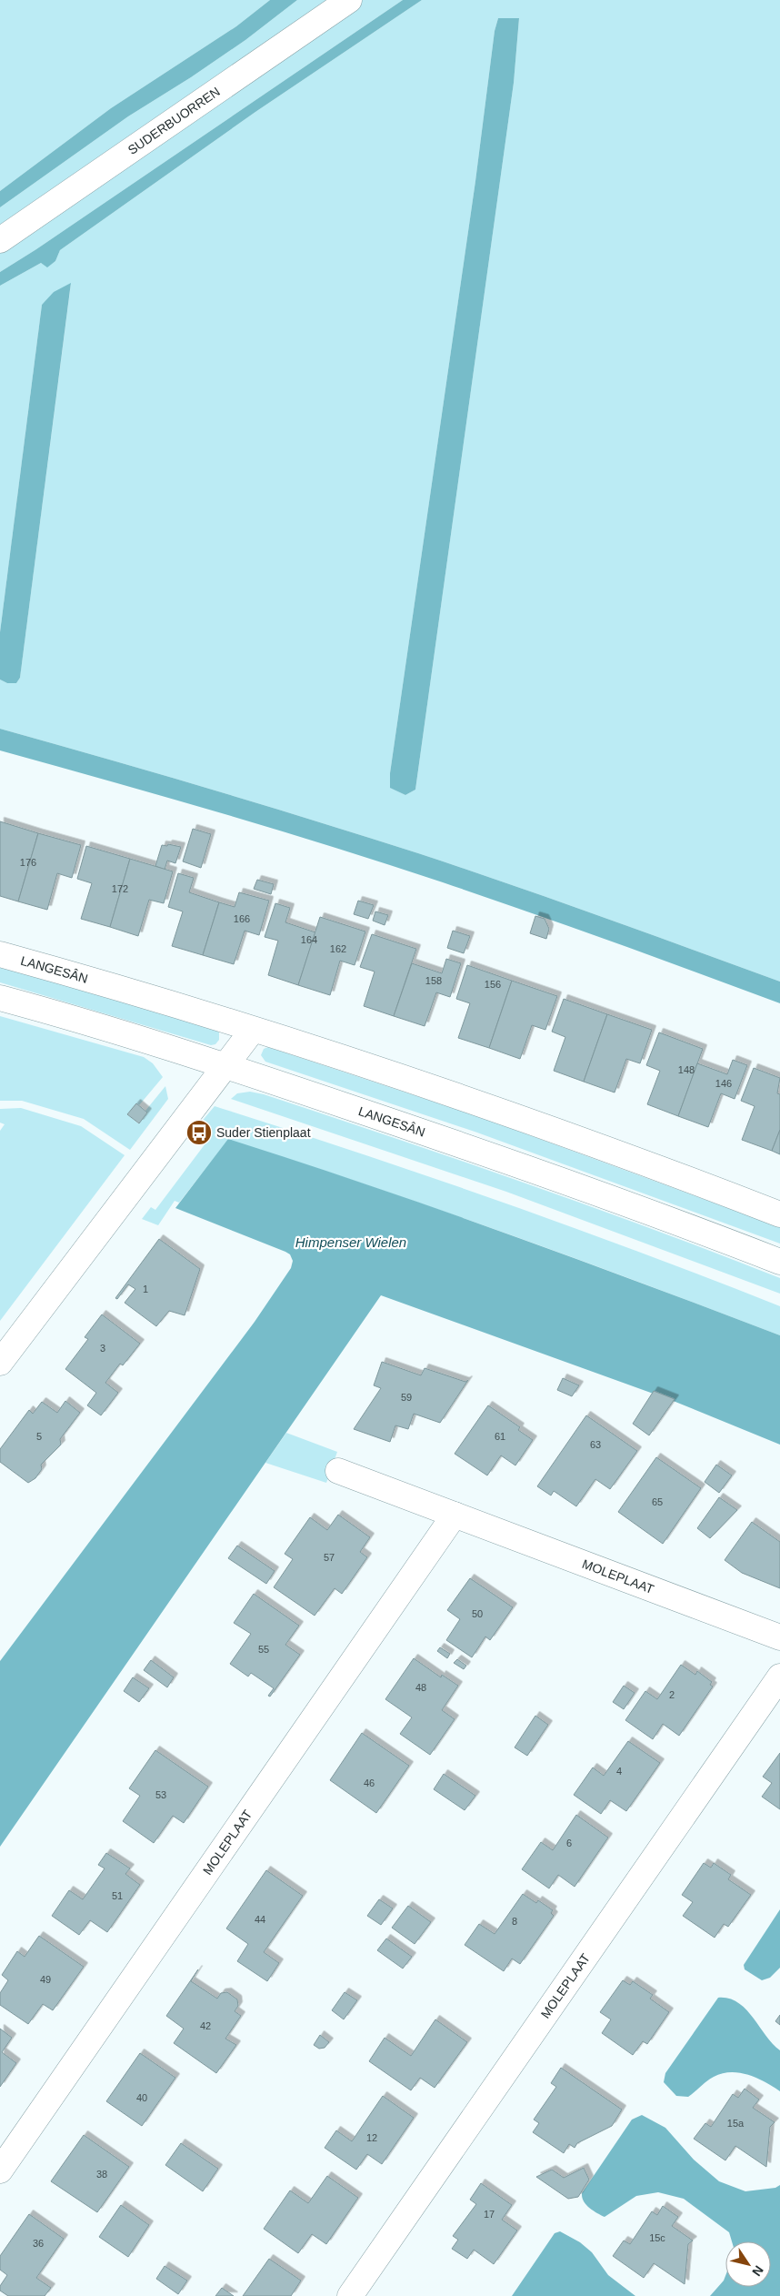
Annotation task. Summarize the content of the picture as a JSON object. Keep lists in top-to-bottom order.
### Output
{
  "streets": {
    "street": ["SUDERBUORREN", "LANGESÂN", "MOLEPLAAT"]
  },
  "water": ["Himpenser Wielen"],
  "places": {
    "bus stop": ["Suder Stienplaat"]
  },
  "house_numbers": [
    "176",
    "172",
    "166",
    "164",
    "162",
    "158",
    "156",
    "148",
    "146",
    "1",
    "3",
    "59",
    "5",
    "61",
    "63",
    "65",
    "57",
    "50",
    "55",
    "48",
    "2",
    "4",
    "46",
    "53",
    "6",
    "51",
    "44",
    "8",
    "49",
    "42",
    "40",
    "15a",
    "12",
    "38",
    "17",
    "15c",
    "36"
  ],
  "north": "bottom right"
}
